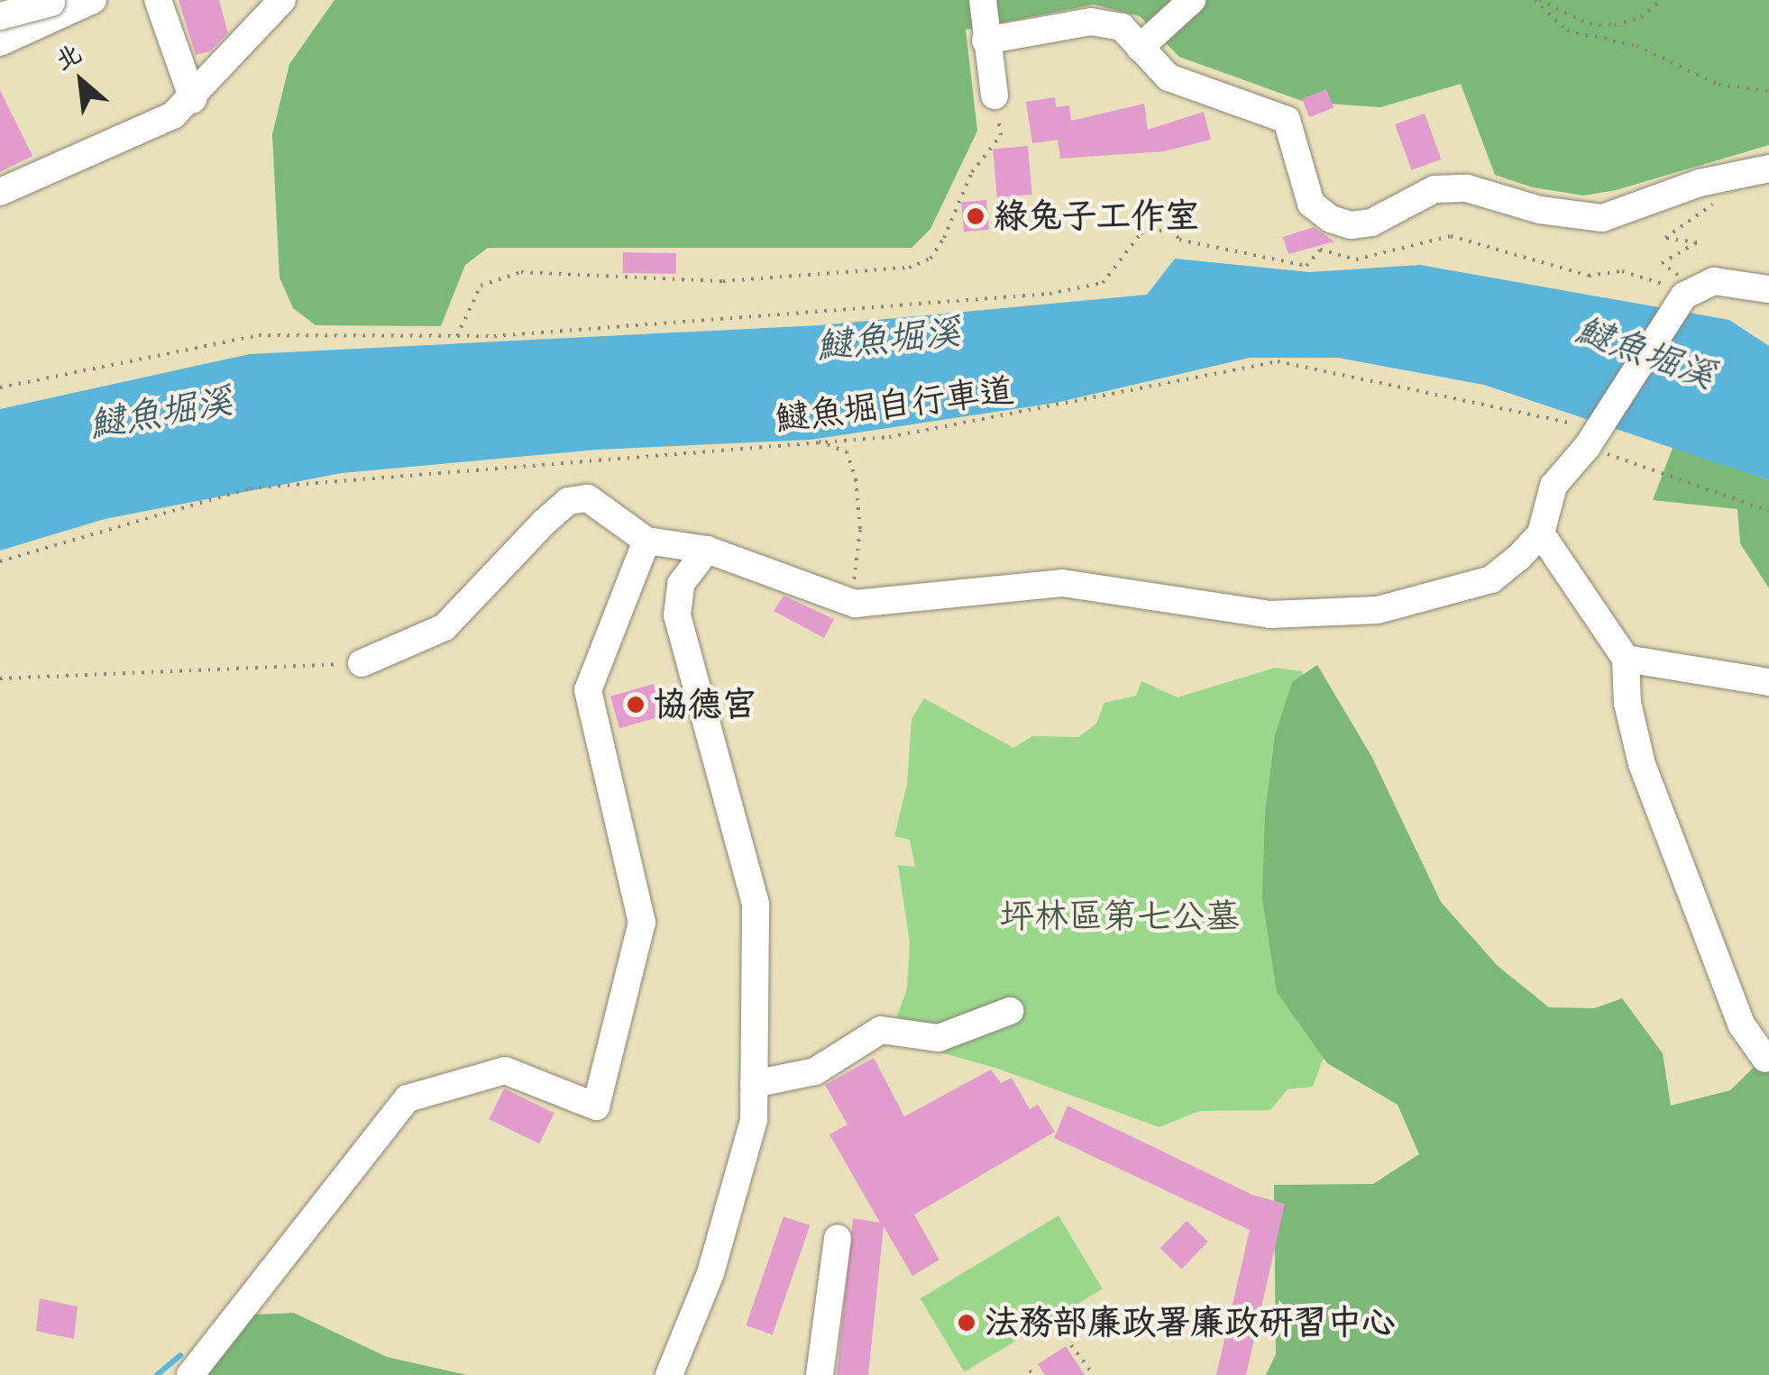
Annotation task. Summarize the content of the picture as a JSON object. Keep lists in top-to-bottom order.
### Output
{
  "streets": {
    "path": ["𩻸魚堀自行車道"]
  },
  "water": ["𩻸魚堀溪"],
  "parks": ["坪林區第七公墓"],
  "places": ["綠兔子工作室", "協德宮", "法務部廉政署廉政研習中心"],
  "north": "top left"
}
